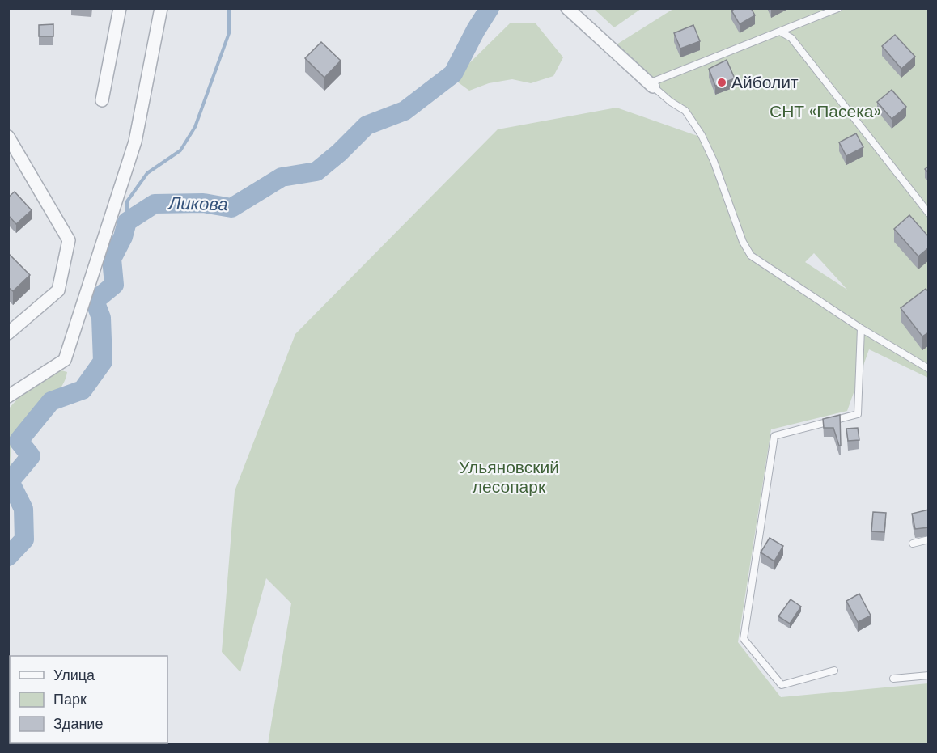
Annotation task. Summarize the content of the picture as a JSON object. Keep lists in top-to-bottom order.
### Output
{
  "water": ["Ликова"],
  "parks": ["СНТ «Пасека»", "Ульяновский лесопарк"],
  "places": ["Айболит"],
  "legend": ["Улица", "Парк", "Здание"]
}
